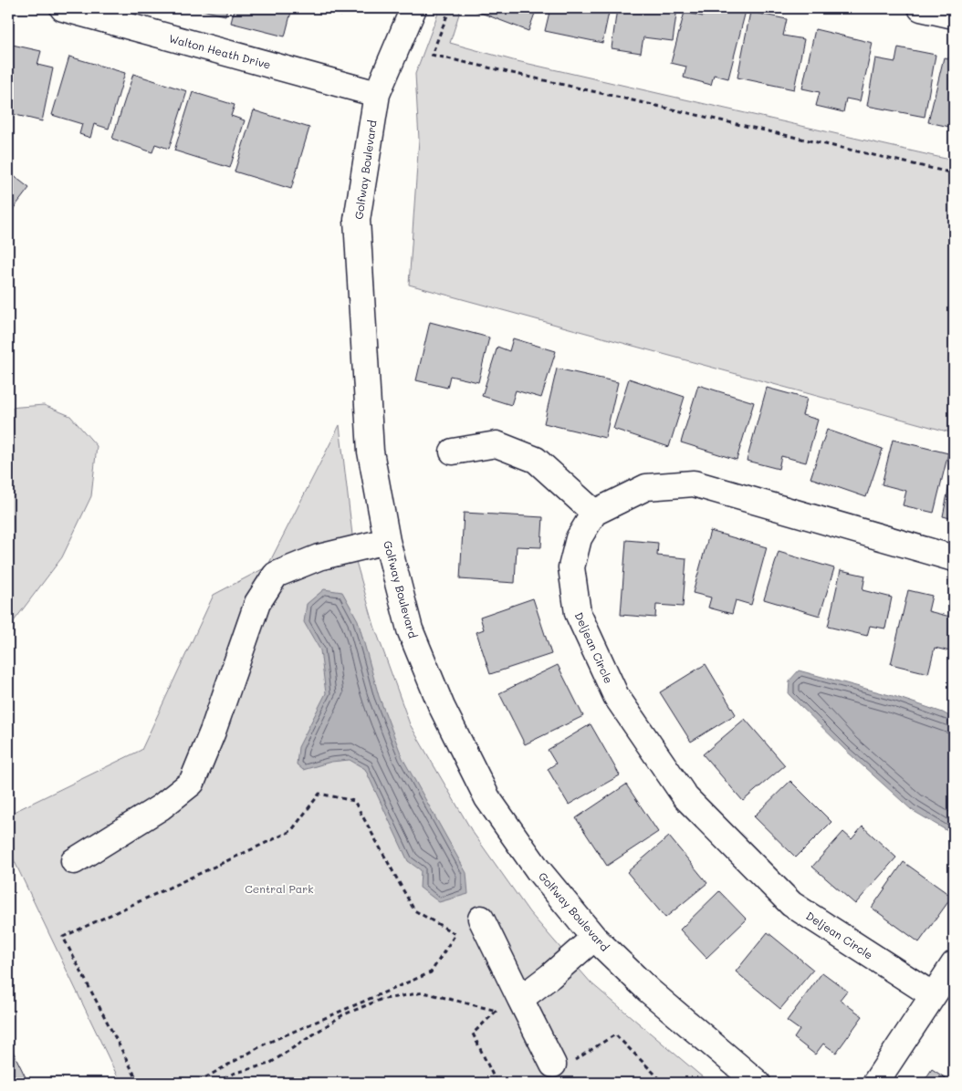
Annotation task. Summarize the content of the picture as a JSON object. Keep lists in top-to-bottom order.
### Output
{
  "streets": {
    "street": ["Walton Heath Drive", "Golfway Boulevard", "Deljean Circle"]
  },
  "crossings": [
    ["Walton Heath Drive", "Golfway Boulevard"]
  ],
  "parks": ["Central Park"]
}
